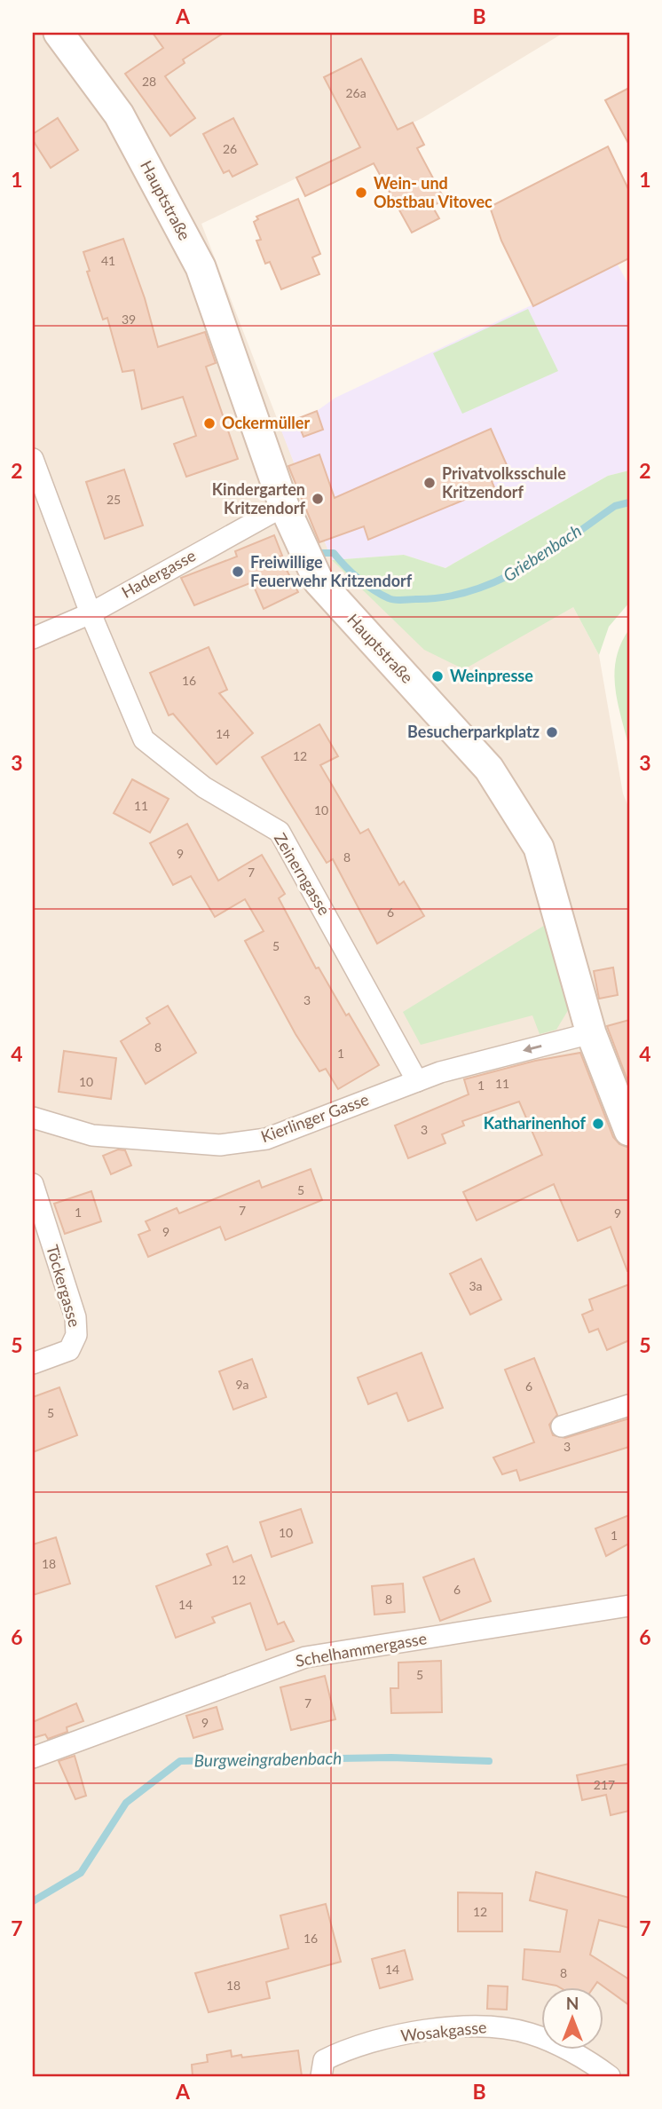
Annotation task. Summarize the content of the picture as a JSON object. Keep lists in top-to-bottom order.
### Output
{
  "streets": {
    "main road": ["Hauptstraße"],
    "street": [
      "Hadergasse",
      "Zeinerngasse",
      "Kierlinger Gasse",
      "Töckergasse",
      "Schelhammergasse",
      "Wosakgasse"
    ]
  },
  "crossings": [
    ["Hauptstraße", "Hadergasse"],
    ["Hauptstraße", "Kierlinger Gasse"],
    ["Hadergasse", "Zeinerngasse"],
    ["Zeinerngasse", "Kierlinger Gasse"]
  ],
  "water": ["Griebenbach", "Burgweingrabenbach"],
  "places": [
    "Wein- und Obstbau Vitovec",
    "Ockermüller",
    "Privatvolksschule Kritzendorf",
    "Kindergarten Kritzendorf",
    "Freiwillige Feuerwehr Kritzendorf",
    "Weinpresse",
    "Besucherparkplatz",
    "Katharinenhof"
  ],
  "house_numbers": [
    "28",
    "26a",
    "26",
    "41",
    "39",
    "25",
    "16",
    "14",
    "12",
    "11",
    "10",
    "9",
    "8",
    "7",
    "6",
    "5",
    "3",
    "8",
    "1",
    "10",
    "11",
    "1",
    "3",
    "5",
    "7",
    "1",
    "9",
    "9",
    "3a",
    "9a",
    "6",
    "5",
    "3",
    "10",
    "1",
    "18",
    "12",
    "6",
    "8",
    "14",
    "5",
    "7",
    "9",
    "217",
    "12",
    "16",
    "14",
    "8",
    "18"
  ],
  "north": "top",
  "grid": {
    "columns": ["A", "B"],
    "rows": [
      "1",
      "2",
      "3",
      "4",
      "5",
      "6",
      "7"
    ]
  }
}
